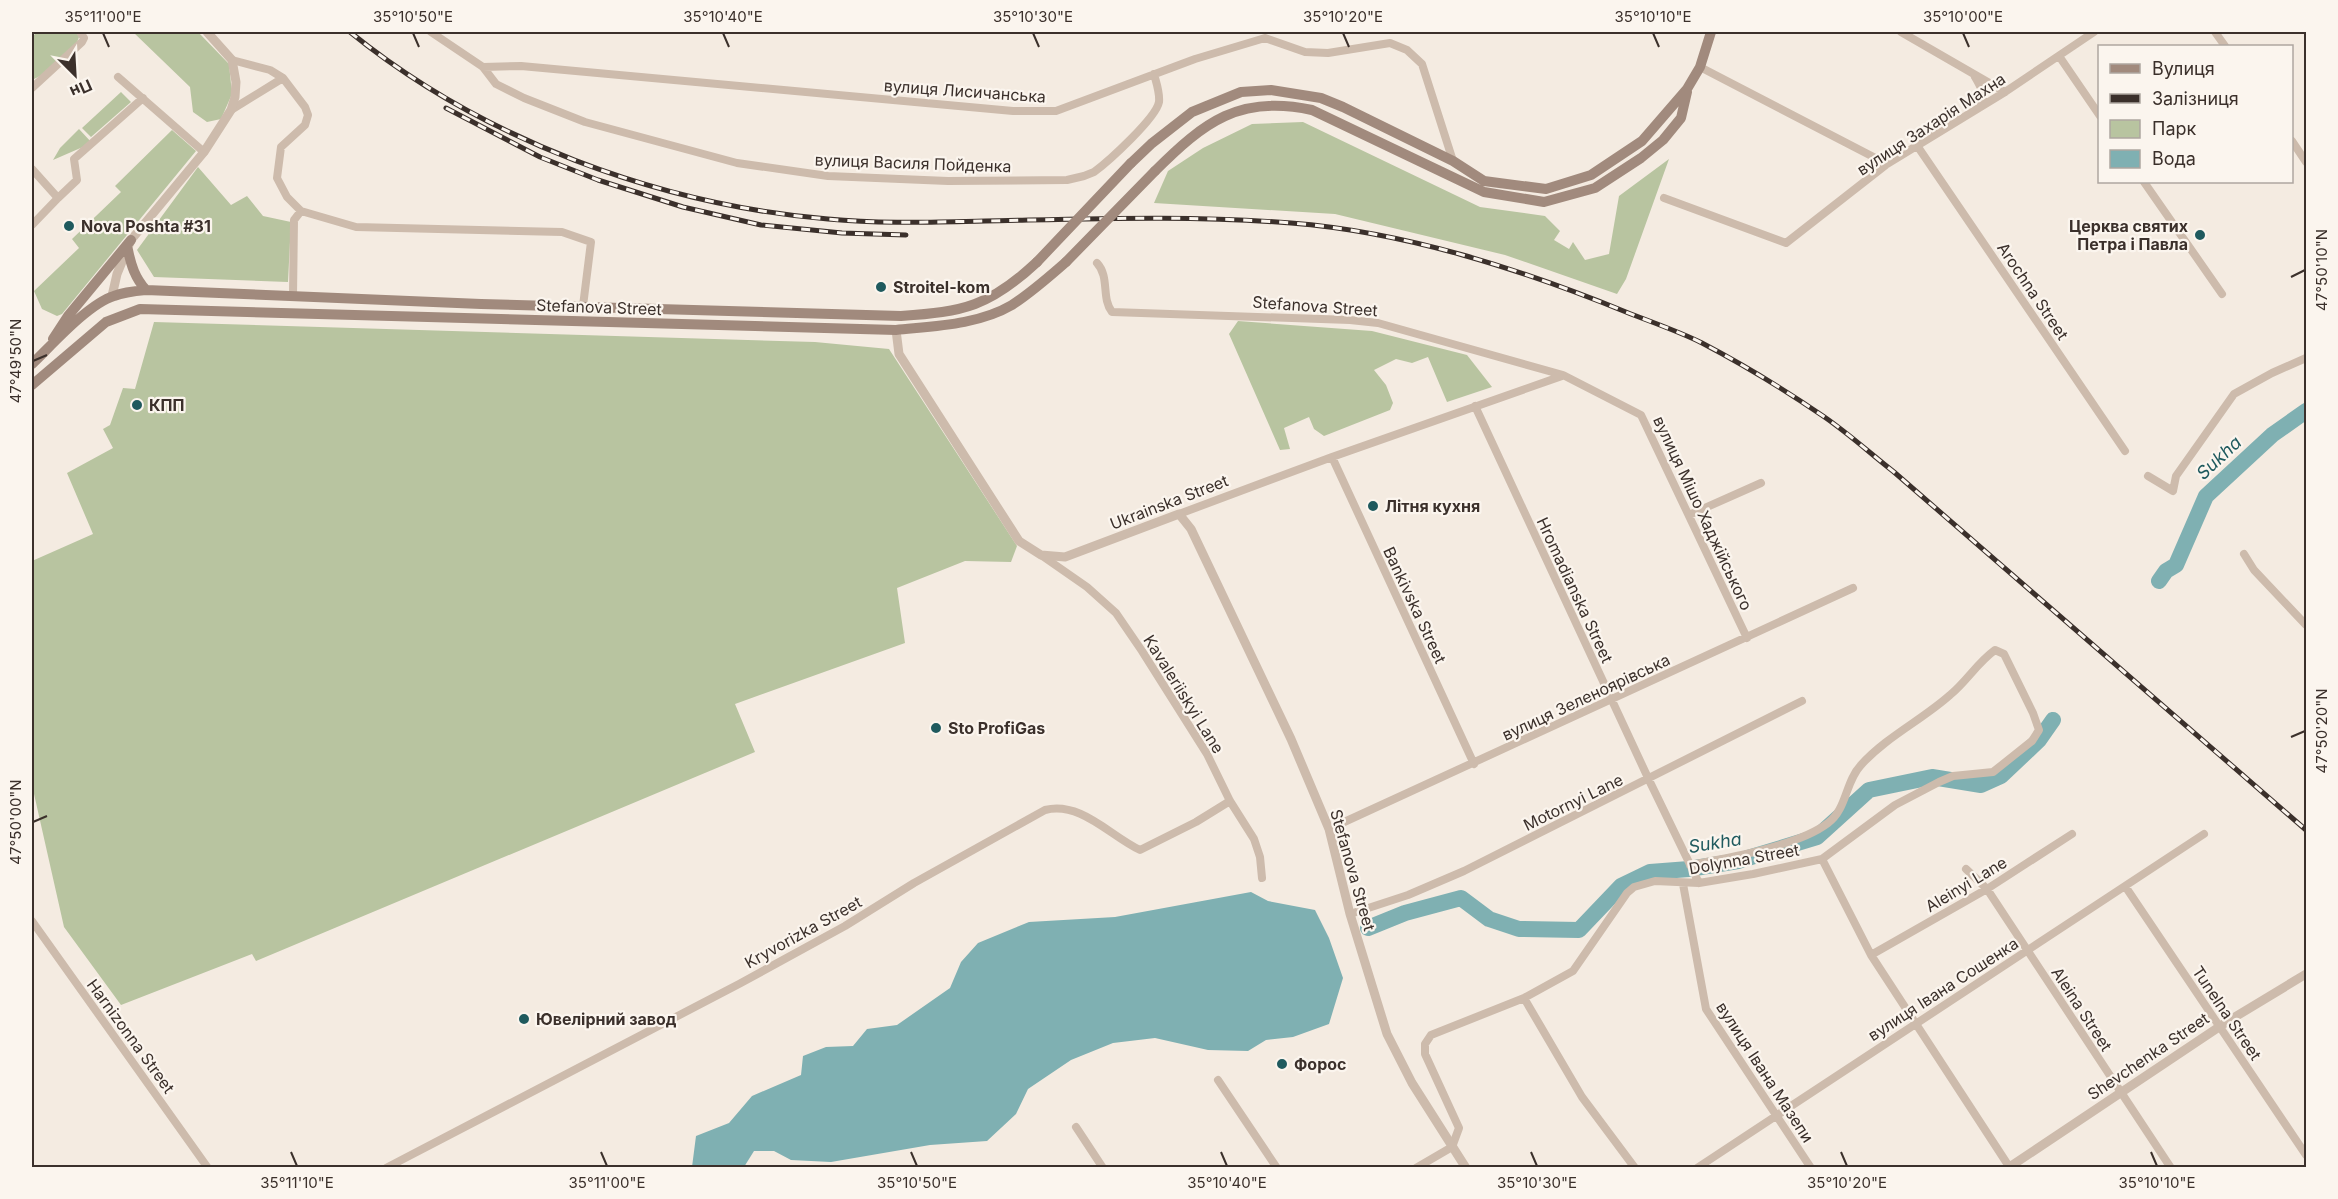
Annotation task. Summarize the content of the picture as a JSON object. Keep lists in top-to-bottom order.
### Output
{
  "streets": {
    "main road": ["Stefanova Street"],
    "street": [
      "вулиця Лисичанська",
      "вулиця Захарія Махна",
      "вулиця Василя Пойденка",
      "Arochna Street",
      "Ukrainska Street",
      "вулиця Мішо Хаджійського",
      "Hromadianska Street",
      "Bankivska Street",
      "Kavaleriiskyi Lane",
      "вулиця Зеленоярівська",
      "Motornyi Lane",
      "Dolynna Street",
      "Aleinyi Lane",
      "Kryvorizka Street",
      "вулиця Івана Сошенка",
      "Aleina Street",
      "Tunelna Street",
      "Harnizonna Street",
      "Shevchenka Street",
      "вулиця Івана Мазепи"
    ]
  },
  "crossings": [
    ["вулиця Лисичанська", "вулиця Василя Пойденка"],
    ["вулиця Лисичанська", "Stefanova Street"],
    ["вулиця Захарія Махна", "Arochna Street"],
    ["Stefanova Street", "Ukrainska Street"],
    ["Stefanova Street", "вулиця Мішо Хаджійського"],
    ["Stefanova Street", "вулиця Зеленоярівська"],
    ["Stefanova Street", "Motornyi Lane"],
    ["Stefanova Street", "Dolynna Street"],
    ["Ukrainska Street", "вулиця Мішо Хаджійського"],
    ["Ukrainska Street", "Hromadianska Street"],
    ["Ukrainska Street", "Bankivska Street"],
    ["Ukrainska Street", "Kavaleriiskyi Lane"],
    ["вулиця Мішо Хаджійського", "вулиця Зеленоярівська"],
    ["Hromadianska Street", "вулиця Зеленоярівська"],
    ["Hromadianska Street", "Motornyi Lane"],
    ["Hromadianska Street", "Dolynna Street"],
    ["Bankivska Street", "вулиця Зеленоярівська"],
    ["Kavaleriiskyi Lane", "Kryvorizka Street"],
    ["Dolynna Street", "вулиця Івана Мазепи"],
    ["Aleinyi Lane", "Aleina Street"],
    ["вулиця Івана Сошенка", "Aleina Street"],
    ["вулиця Івана Сошенка", "Tunelna Street"],
    ["вулиця Івана Сошенка", "вулиця Івана Мазепи"],
    ["Aleina Street", "Shevchenka Street"],
    ["Tunelna Street", "Shevchenka Street"]
  ],
  "water": ["Sukha"],
  "places": [
    "Nova Poshta #31",
    "Церква святих Петра і Павла",
    "Stroitel-kom",
    "КПП",
    "Літня кухня",
    "Sto ProfiGas",
    "Ювелірний завод",
    "Форос"
  ],
  "legend": [
    "Вулиця",
    "Залізниця",
    "Парк",
    "Вода"
  ],
  "north": "bottom right",
  "coordinates": [
    "35°11'00\"E",
    "35°10'50\"E",
    "35°10'40\"E",
    "35°10'30\"E",
    "35°10'20\"E",
    "35°10'10\"E",
    "35°10'00\"E",
    "47°50'10\"N",
    "47°49'50\"N",
    "47°50'20\"N",
    "47°50'00\"N",
    "35°11'10\"E"
  ]
}
